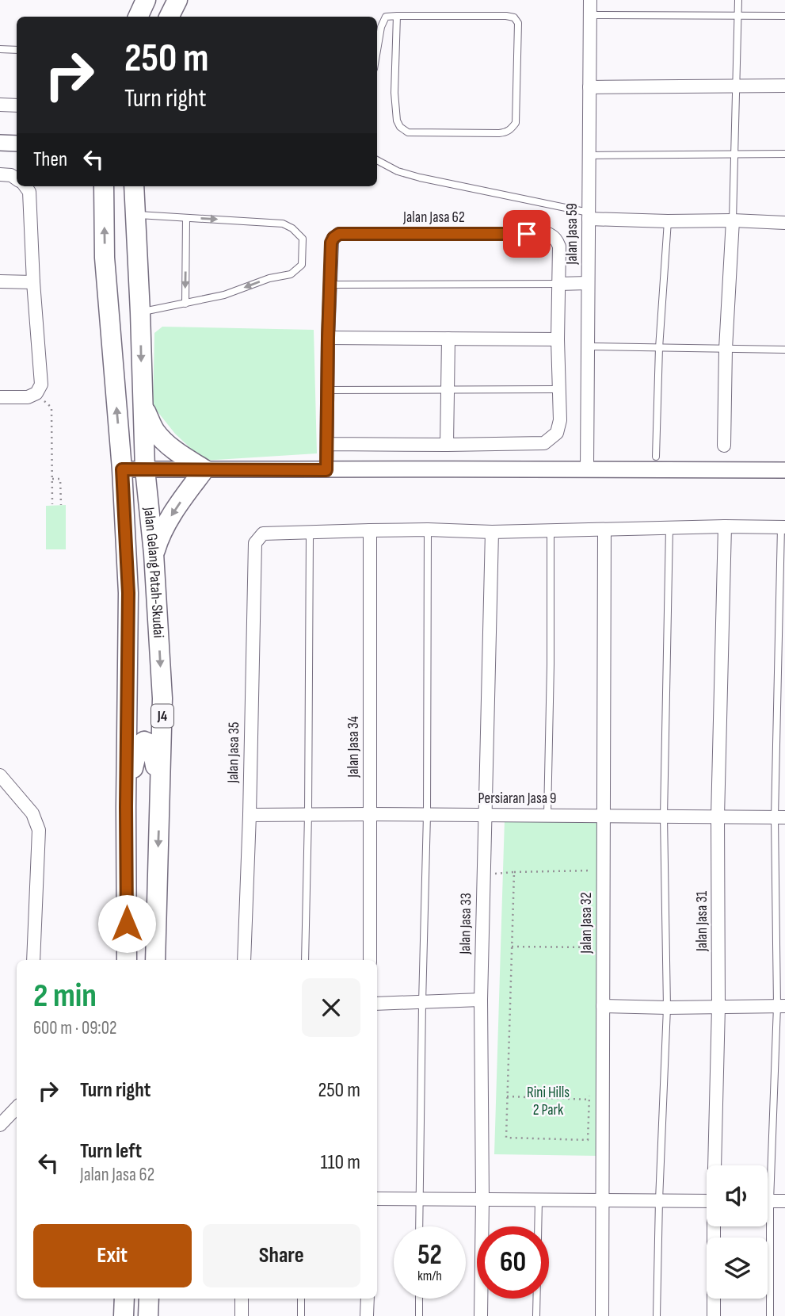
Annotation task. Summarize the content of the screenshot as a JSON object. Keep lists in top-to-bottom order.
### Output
{
  "streets": {
    "main road": ["Jalan Gelang Patah-Skudai", "J4"],
    "street": [
      "Jalan Jasa 62",
      "Jalan Jasa 59",
      "Jalan Jasa 34",
      "Jalan Jasa 35",
      "Persiaran Jasa 9",
      "Jalan Jasa 31",
      "Jalan Jasa 32",
      "Jalan Jasa 33"
    ]
  },
  "crossings": [
    ["Jalan Jasa 34", "Persiaran Jasa 9"],
    ["Jalan Jasa 35", "Persiaran Jasa 9"],
    ["Persiaran Jasa 9", "Jalan Jasa 31"],
    ["Persiaran Jasa 9", "Jalan Jasa 32"],
    ["Persiaran Jasa 9", "Jalan Jasa 33"]
  ],
  "parks": ["Rini Hills 2 Park"],
  "page": {
    "turn": ["250 m", "Turn right"],
    "then": "Then",
    "heading": ["2 min", "600 m · 09:02"],
    "list": [
      {
        "name": "Turn right",
        "value": "250 m"
      },
      {
        "name": "Turn left",
        "note": "Jalan Jasa 62",
        "value": "110 m"
      }
    ],
    "buttons": ["Exit", "Share"],
    "speed": "52 km/h",
    "limit": "60"
  }
}
